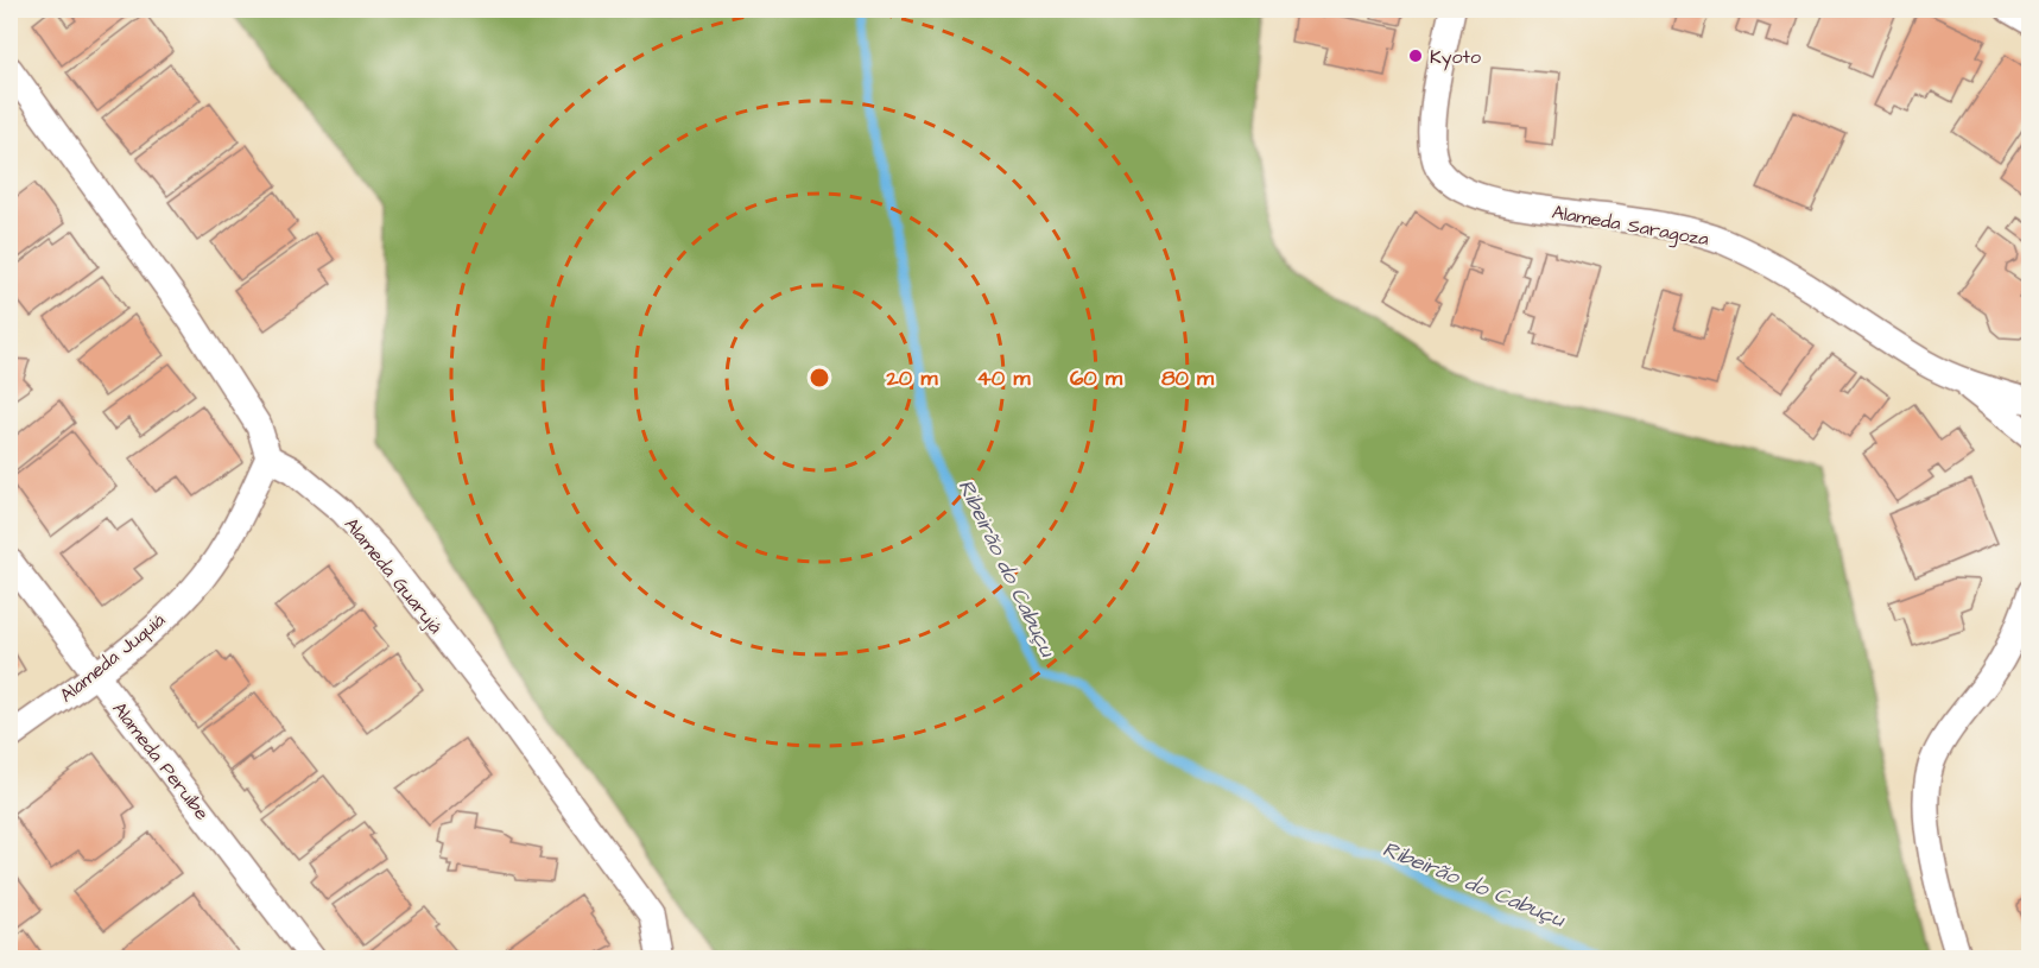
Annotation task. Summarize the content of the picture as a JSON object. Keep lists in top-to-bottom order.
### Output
{
  "streets": {
    "street": [
      "Alameda Saragoza",
      "Alameda Guarujá",
      "Alameda Juquiá",
      "Alameda Peruíbe"
    ]
  },
  "crossings": [
    ["Alameda Guarujá", "Alameda Juquiá"],
    ["Alameda Juquiá", "Alameda Peruíbe"]
  ],
  "water": ["Ribeirão do Cabuçu"],
  "places": ["Kyoto"],
  "rings": [
    "20 m",
    "40 m",
    "60 m",
    "80 m"
  ]
}
